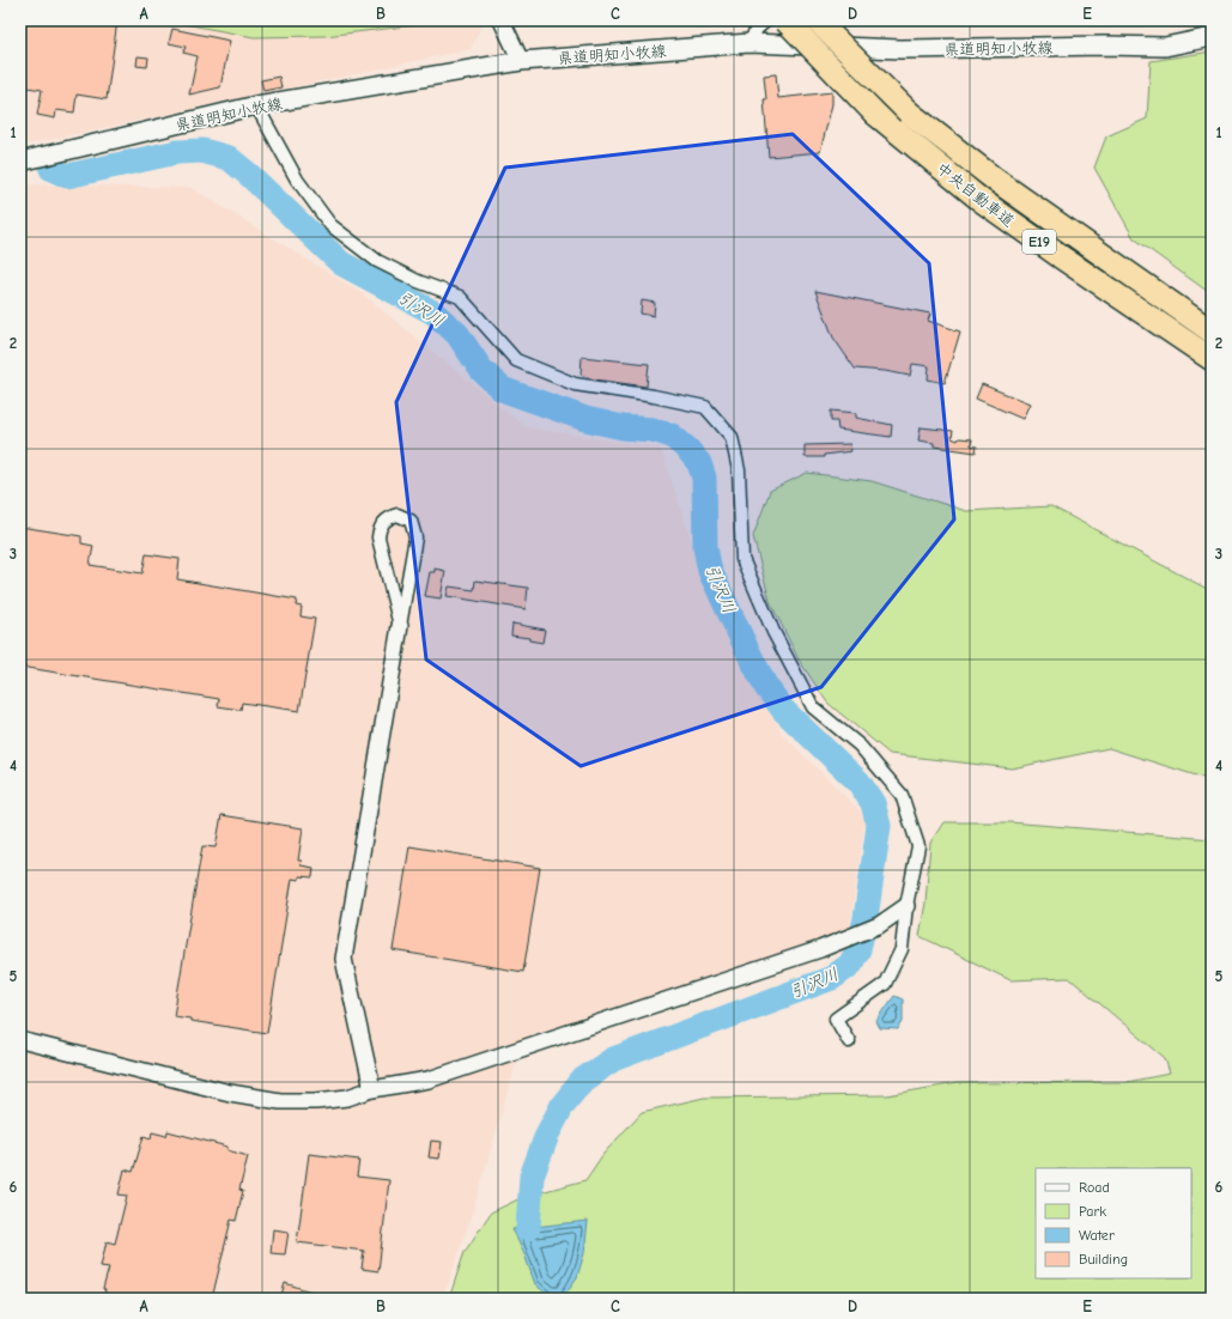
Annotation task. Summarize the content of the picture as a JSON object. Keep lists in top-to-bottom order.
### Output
{
  "streets": {
    "highway": ["中央自動車道", "E19"],
    "main road": ["県道明知小牧線"]
  },
  "water": ["引沢川"],
  "legend": [
    "Road",
    "Park",
    "Water",
    "Building"
  ],
  "grid": {
    "columns": [
      "A",
      "B",
      "C",
      "D",
      "E"
    ],
    "rows": [
      "1",
      "2",
      "3",
      "4",
      "5",
      "6"
    ]
  }
}
